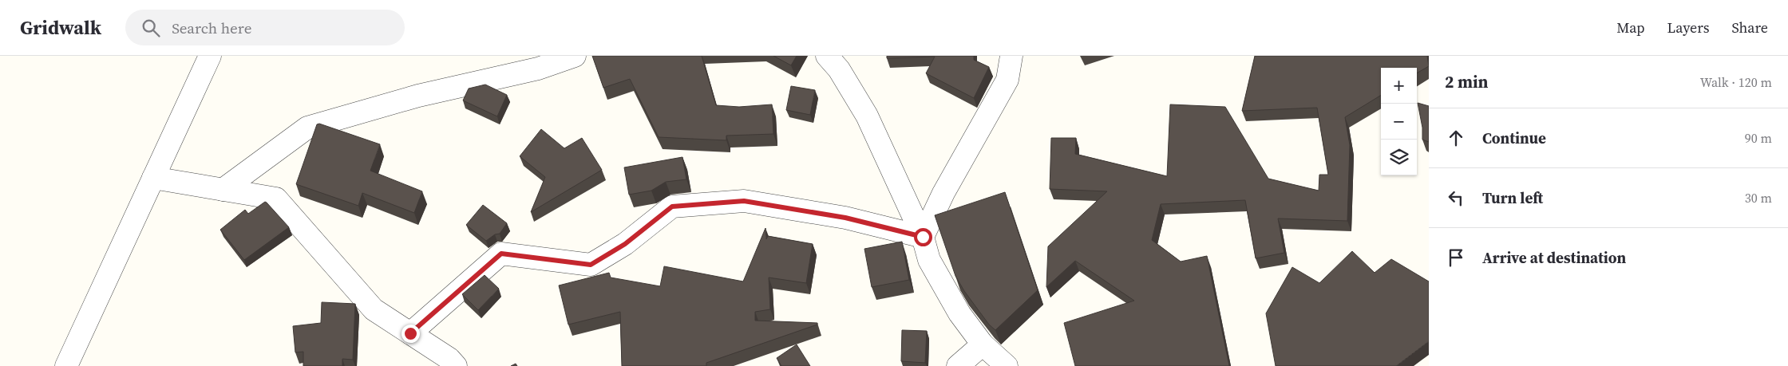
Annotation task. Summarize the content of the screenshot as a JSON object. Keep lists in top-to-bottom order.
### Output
{
  "page": {
    "header": "Gridwalk",
    "search": "Search here",
    "nav": ["Map", "Layers", "Share"],
    "heading": ["2 min", "Walk · 120 m"],
    "map_buttons": ["+", "−"],
    "list": [
      ["Continue", "90 m"],
      ["Turn left", "30 m"],
      "Arrive at destination"
    ]
  }
}
